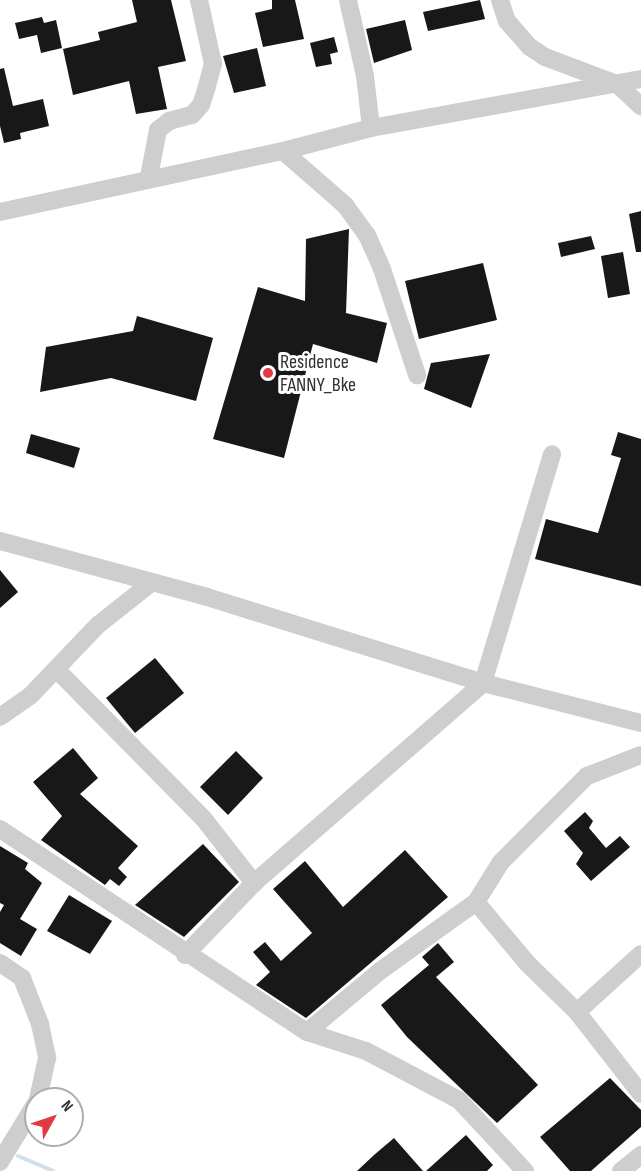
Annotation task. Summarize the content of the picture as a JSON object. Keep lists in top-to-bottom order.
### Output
{
  "places": ["Residence FANNY_Bke"],
  "north": "top right"
}
